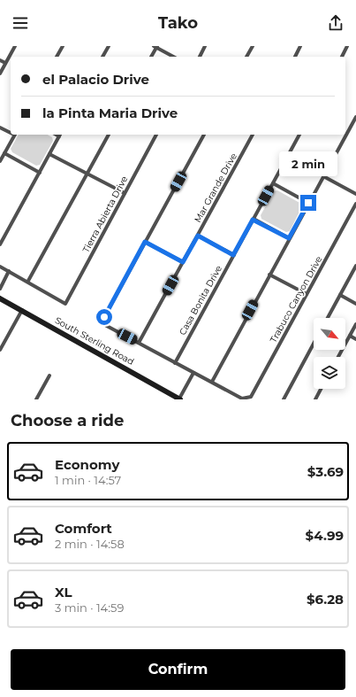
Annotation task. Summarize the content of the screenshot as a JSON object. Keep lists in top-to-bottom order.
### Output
{
  "streets": {
    "street": [
      "Mar Grande Drive",
      "Tierra Abierta Drive",
      "Trabuco Canyon Drive",
      "Casa Bonita Drive",
      "South Sterling Road"
    ]
  },
  "north": "bottom right",
  "page": {
    "header": "Tako",
    "banner": ["el Palacio Drive", "la Pinta Maria Drive"],
    "bubble": "2 min",
    "heading": "Choose a ride",
    "list": [
      {
        "name": "Economy",
        "note": "1 min · 14:57",
        "value": "$3.69"
      },
      {
        "name": "Comfort",
        "note": "2 min · 14:58",
        "value": "$4.99"
      },
      {
        "name": "XL",
        "note": "3 min · 14:59",
        "value": "$6.28"
      }
    ],
    "buttons": "Confirm"
  }
}
